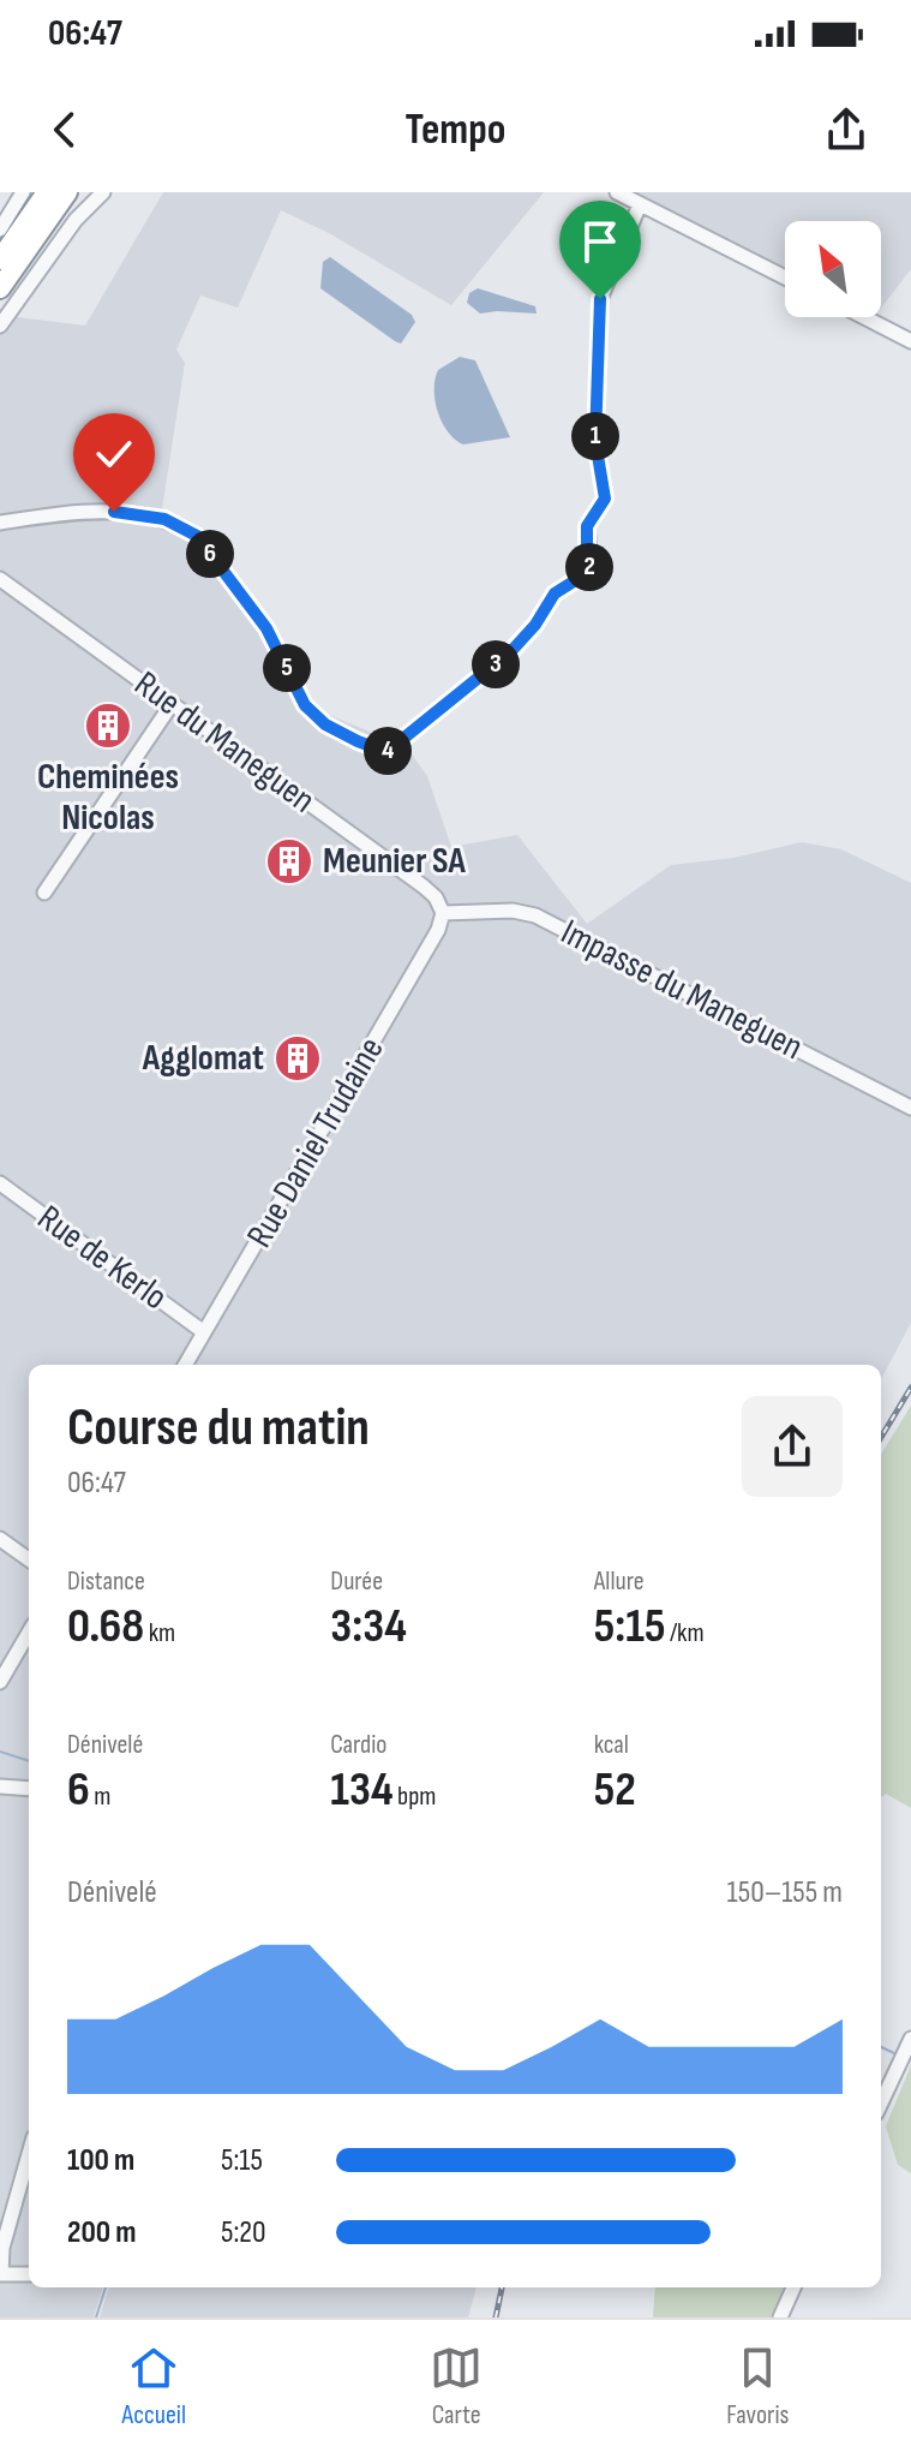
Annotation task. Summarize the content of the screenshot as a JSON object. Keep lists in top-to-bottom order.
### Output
{
  "streets": {
    "street": [
      "Rue du Maneguen",
      "Impasse du Maneguen",
      "Rue Daniel Trudaine",
      "Rue de Kerlo"
    ]
  },
  "crossings": [
    ["Rue du Maneguen", "Impasse du Maneguen"],
    ["Rue du Maneguen", "Rue Daniel Trudaine"],
    ["Impasse du Maneguen", "Rue Daniel Trudaine"],
    ["Rue Daniel Trudaine", "Rue de Kerlo"]
  ],
  "places": {
    "building": ["Cheminées Nicolas", "Meunier SA", "Agglomat"]
  },
  "north": "top left",
  "page": {
    "status": "06:47",
    "header": "Tempo",
    "pins": [
      "1",
      "6",
      "2",
      "3",
      "5",
      "4"
    ],
    "heading": ["Course du matin", "06:47"],
    "stats": [
      ["Distance", "0.68 km"],
      ["Durée", "3:34"],
      ["Allure", "5:15 /km"],
      ["Dénivelé", "6 m"],
      ["Cardio", "134 bpm"],
      ["kcal", "52"]
    ],
    "chart": ["Dénivelé", "150–155 m"],
    "list": [
      {
        "name": "100 m",
        "note": "5:15"
      },
      {
        "name": "200 m",
        "note": "5:20"
      }
    ],
    "tabs": ["Accueil", "Carte", "Favoris"]
  }
}
